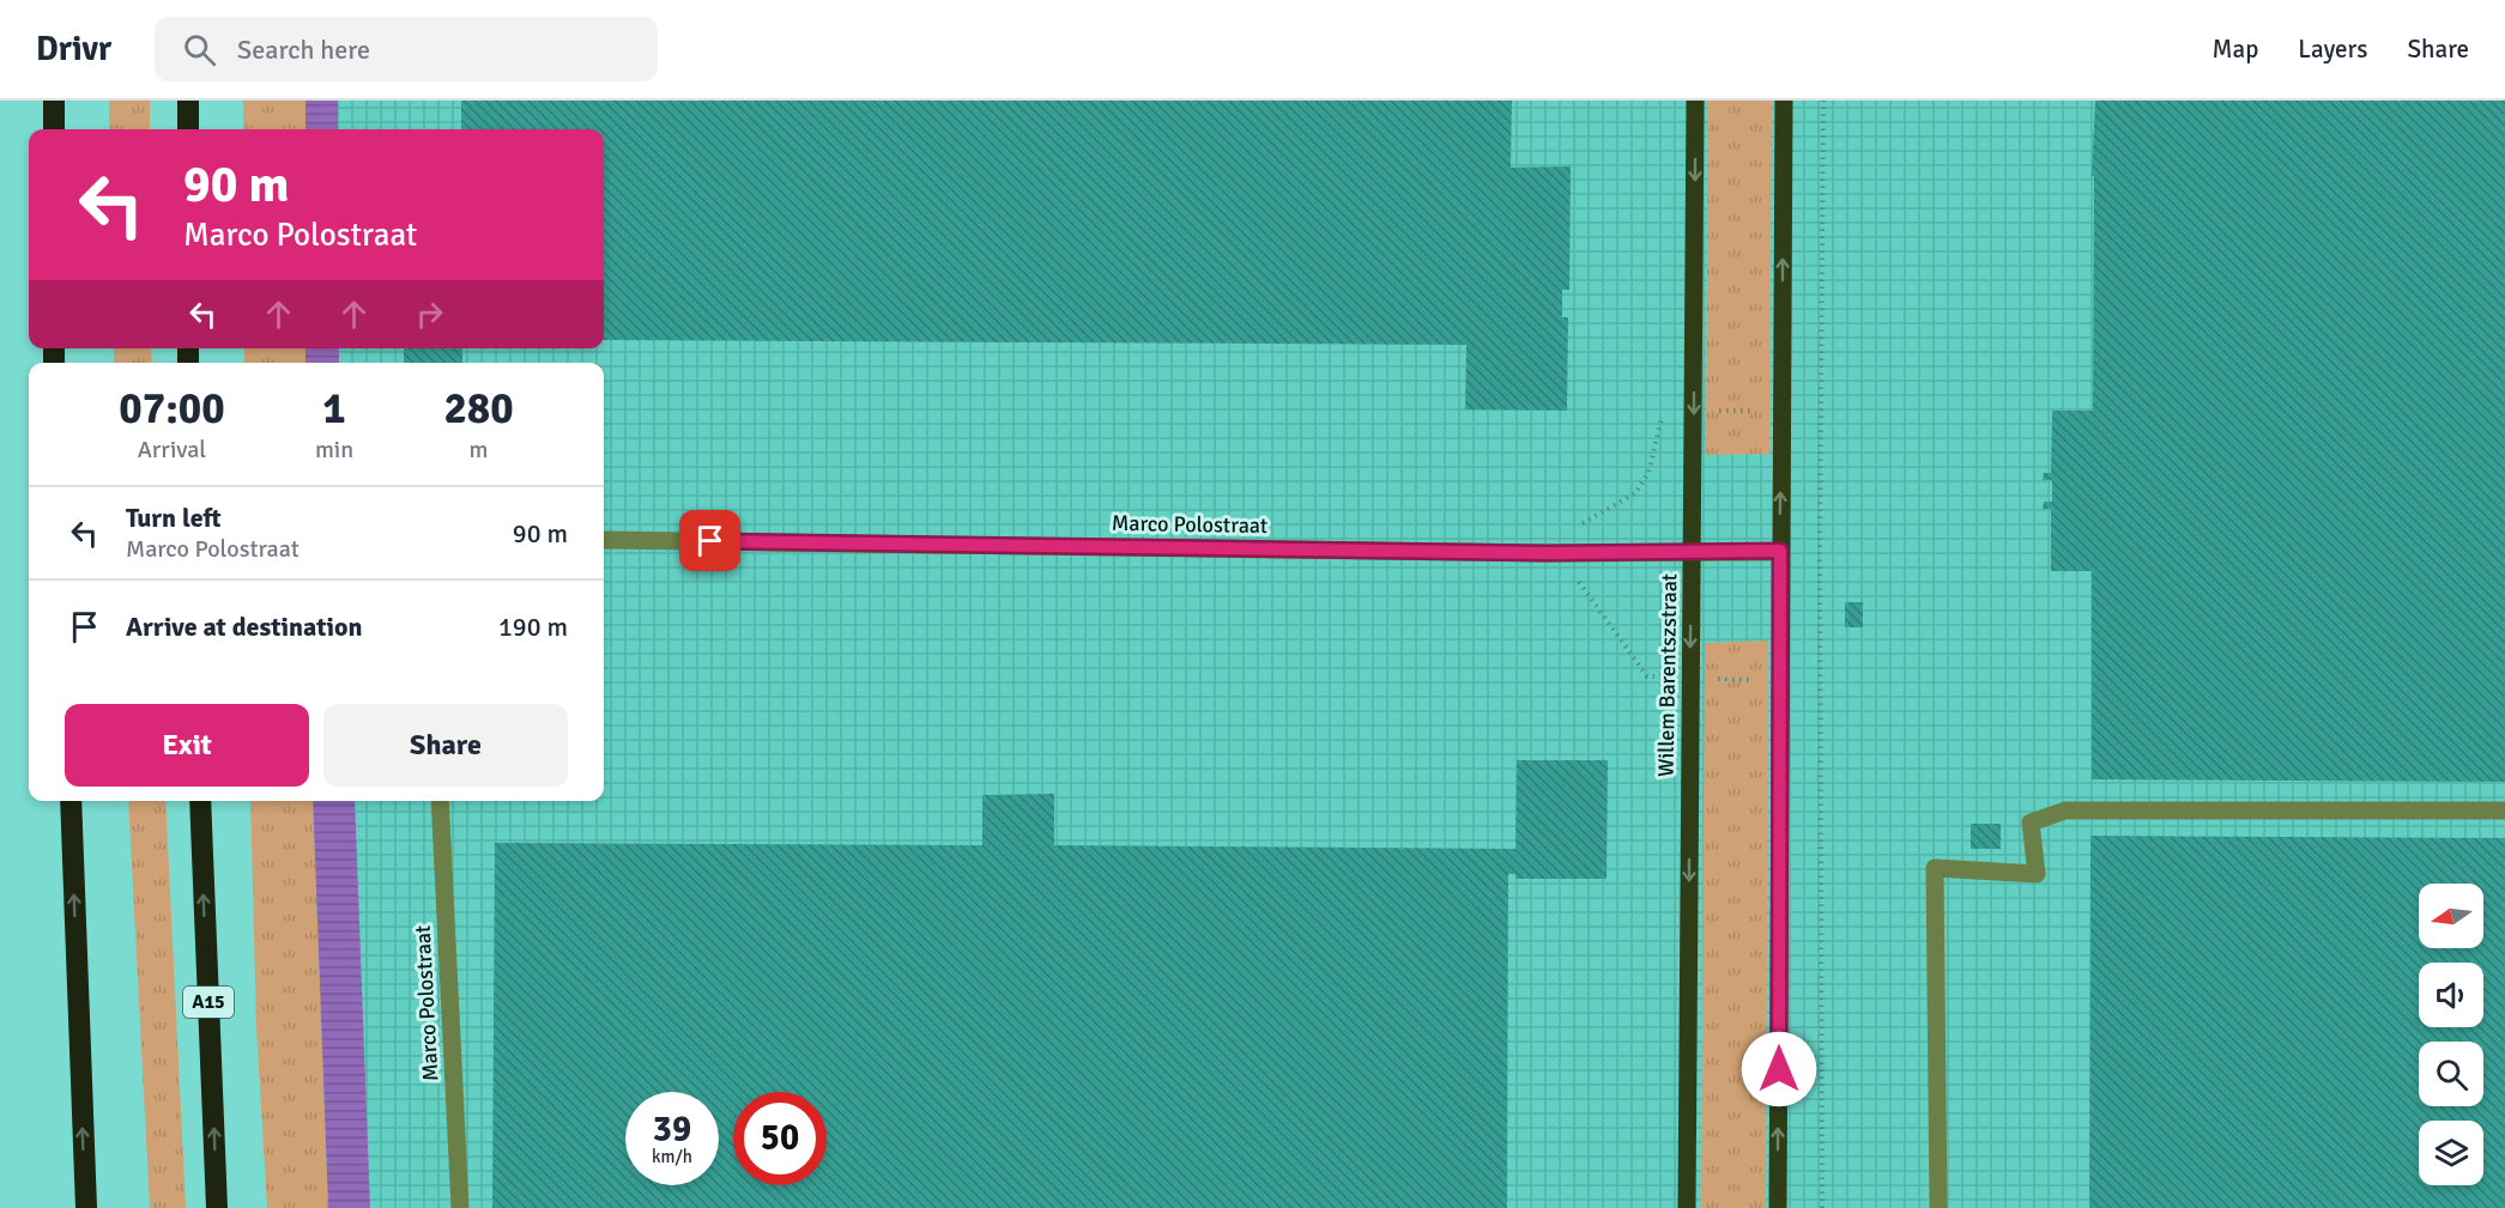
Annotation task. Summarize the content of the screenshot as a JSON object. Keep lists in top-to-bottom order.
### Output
{
  "streets": {
    "highway": ["A15"],
    "main road": ["Willem Barentszstraat"],
    "street": ["Marco Polostraat"]
  },
  "crossings": [
    ["Marco Polostraat", "Willem Barentszstraat"]
  ],
  "north": "left",
  "page": {
    "header": "Drivr",
    "search": "Search here",
    "nav": ["Map", "Layers", "Share"],
    "turn": ["90 m", "Marco Polostraat"],
    "eta": [
      "07:00",
      "Arrival",
      "1",
      "min",
      "280",
      "m"
    ],
    "list": [
      {
        "name": "Turn left",
        "note": "Marco Polostraat",
        "value": "90 m"
      },
      {
        "name": "Arrive at destination",
        "value": "190 m"
      }
    ],
    "buttons": ["Exit", "Share"],
    "speed": "39 km/h",
    "limit": "50"
  }
}
